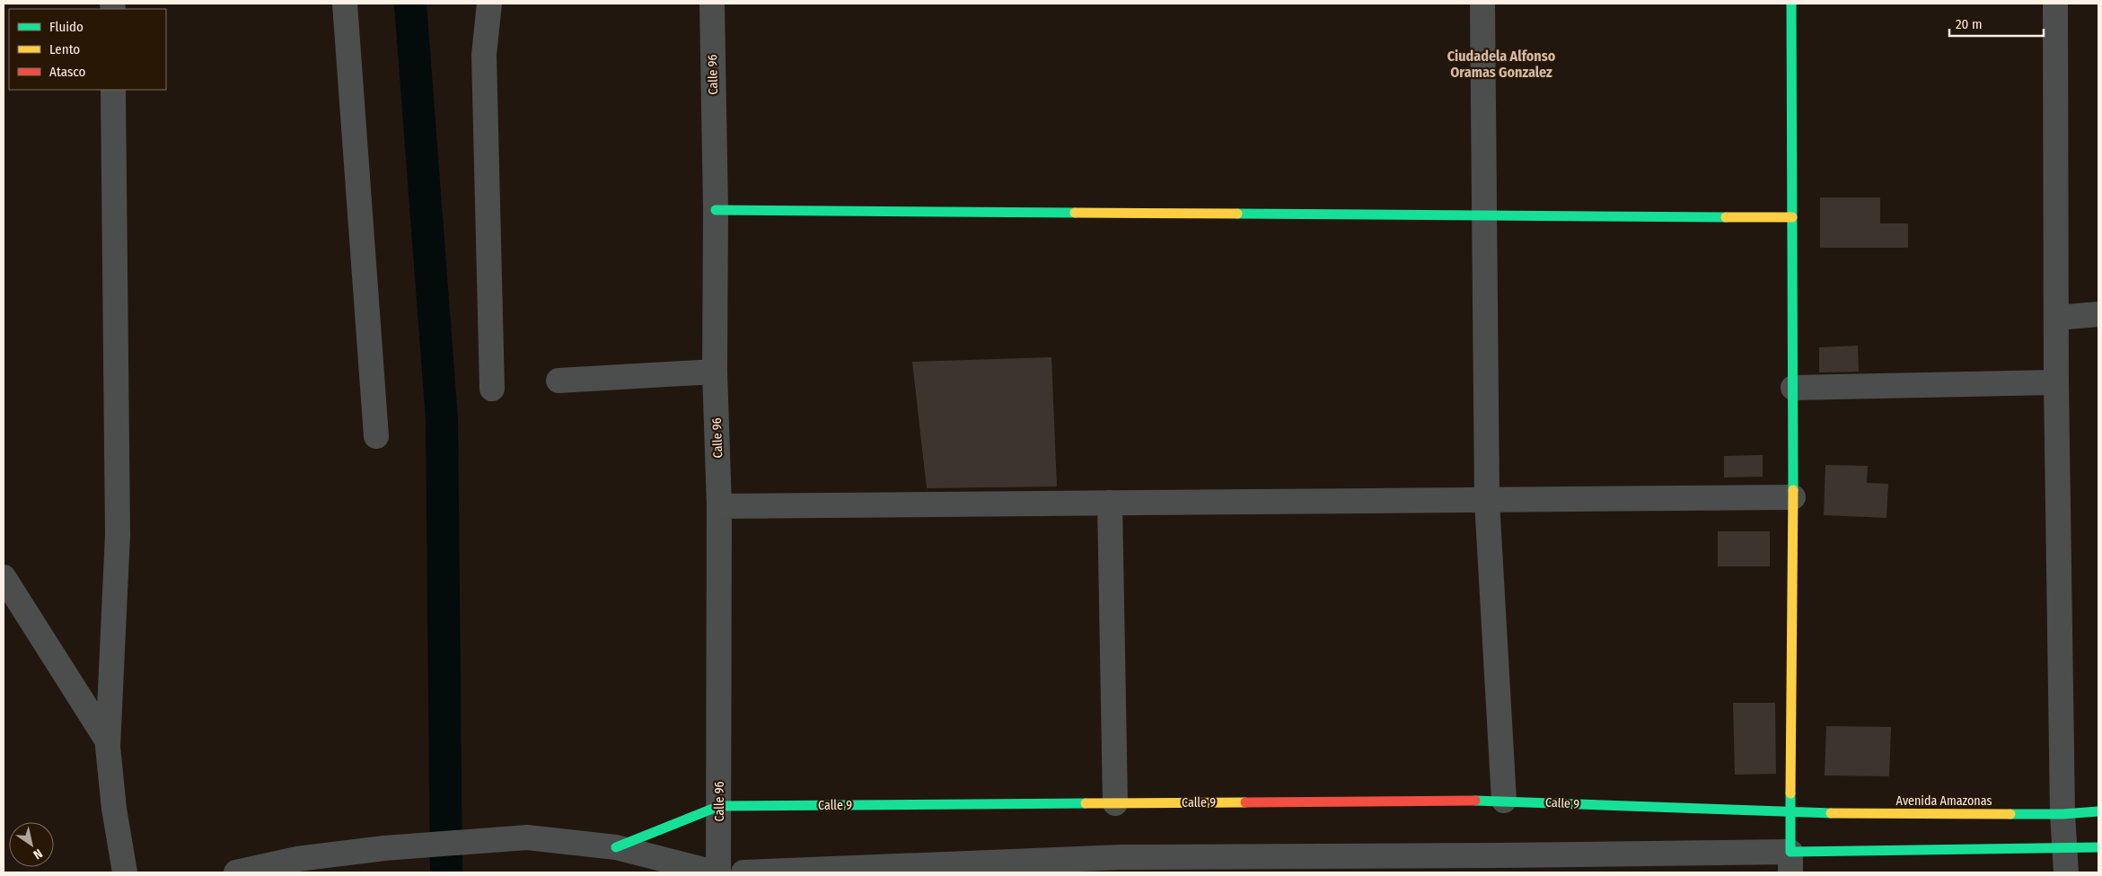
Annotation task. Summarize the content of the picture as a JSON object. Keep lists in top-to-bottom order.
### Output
{
  "streets": {
    "street": ["Calle 96", "Avenida Amazonas", "Calle 9"]
  },
  "crossings": [
    ["Calle 96", "Calle 9"],
    ["Avenida Amazonas", "Calle 9"]
  ],
  "districts": ["Ciudadela Alfonso Oramas Gonzalez"],
  "legend": ["Fluido", "Lento", "Atasco"],
  "scale_bar": "20 m",
  "north": "bottom right"
}
